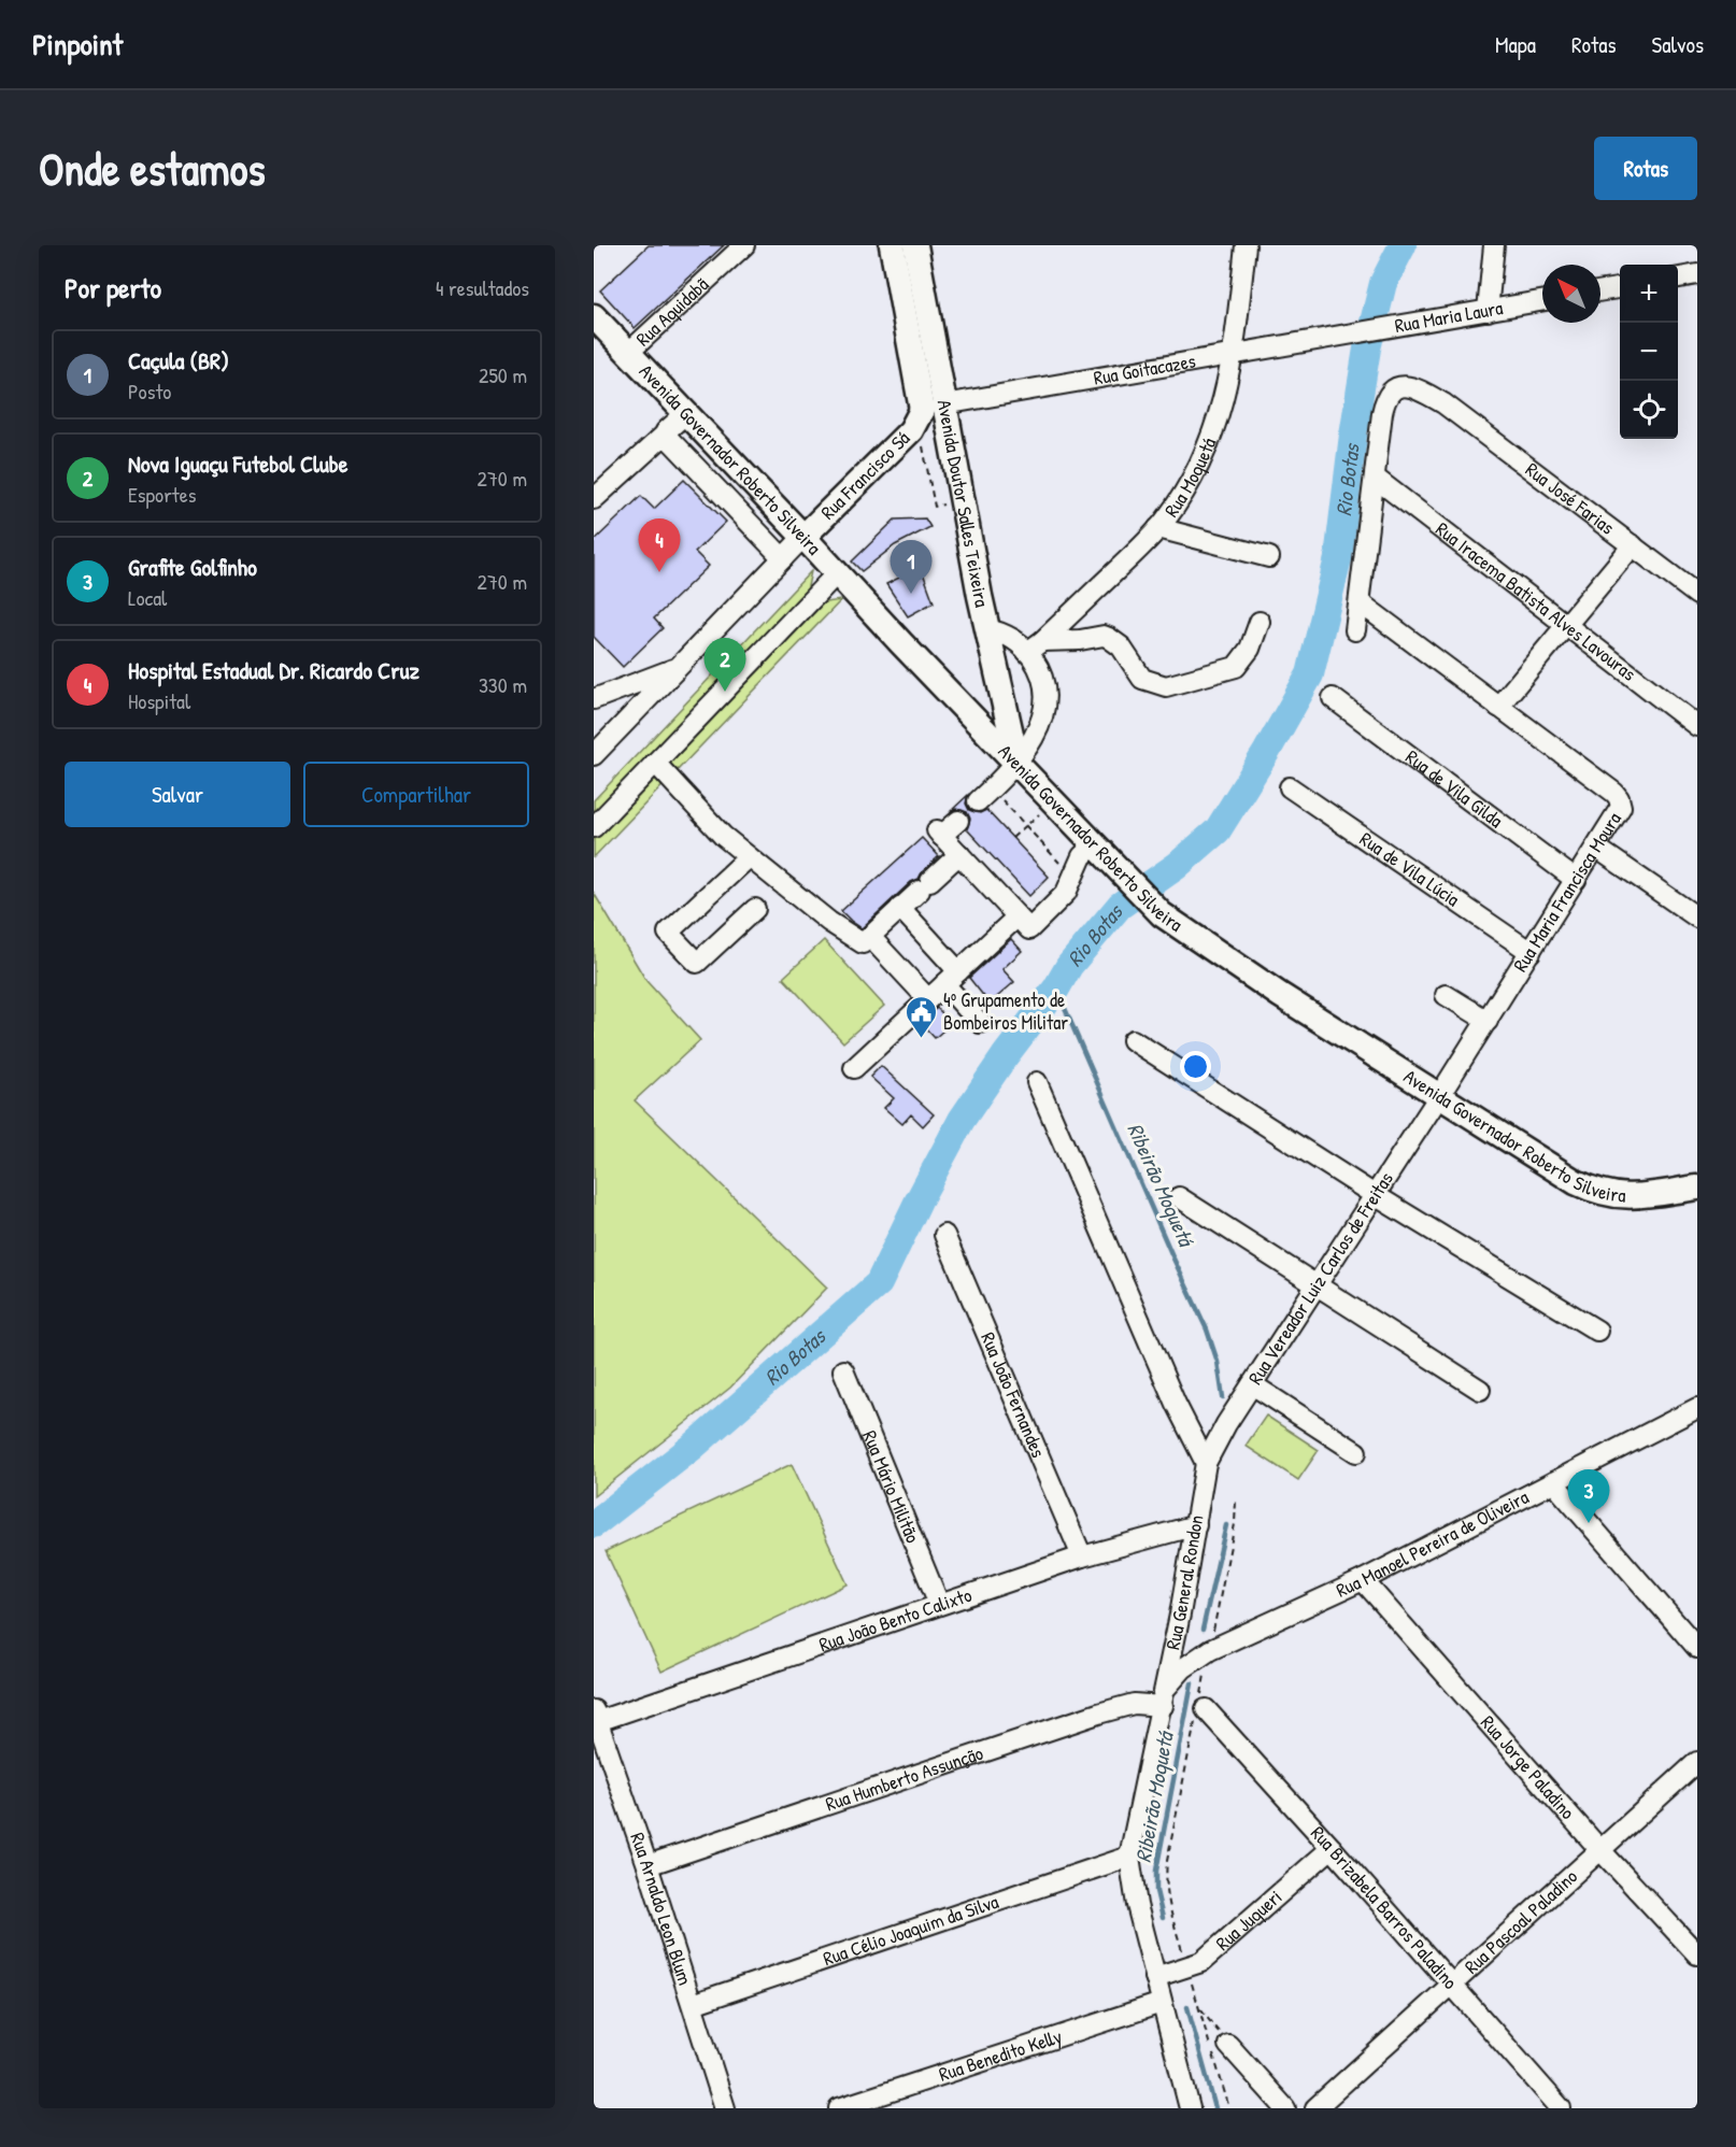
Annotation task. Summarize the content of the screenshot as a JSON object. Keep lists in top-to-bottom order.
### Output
{
  "streets": {
    "main road": ["Avenida Governador Roberto Silveira", "Rua Francisco Sá", "Avenida Doutor Salles Teixeira"],
    "street": [
      "Rua Aquidabã",
      "Rua Maria Laura",
      "Rua Goitacazes",
      "Rua Moquetá",
      "Rua José Farias",
      "Rua Iracema Batista Alves Lavouras",
      "Rua de Vila Gilda",
      "Rua de Vila Lúcia",
      "Rua Maria Francisca Moura",
      "Rua Vereador Luiz Carlos de Freitas",
      "Rua João Fernandes",
      "Rua Mário Militão",
      "Rua Manoel Pereira de Oliveira",
      "Rua General Rondon",
      "Rua João Bento Calixto",
      "Rua Jorge Paladino",
      "Rua Humberto Assunção",
      "Rua Arnaldo Leon Blum",
      "Rua Brizabela Barros Paladino",
      "Rua Juqueri",
      "Rua Pascoal Paladino",
      "Rua Célio Joaquim da Silva",
      "Rua Benedito Kelly"
    ]
  },
  "crossings": [
    ["Rua Aquidabã", "Avenida Governador Roberto Silveira"],
    ["Rua Maria Laura", "Rua Goitacazes"],
    ["Rua Goitacazes", "Rua Francisco Sá"],
    ["Rua Goitacazes", "Rua Moquetá"],
    ["Rua Goitacazes", "Avenida Doutor Salles Teixeira"],
    ["Avenida Governador Roberto Silveira", "Rua Francisco Sá"],
    ["Avenida Governador Roberto Silveira", "Avenida Doutor Salles Teixeira"],
    ["Avenida Governador Roberto Silveira", "Rua Maria Francisca Moura"],
    ["Avenida Governador Roberto Silveira", "Rua Vereador Luiz Carlos de Freitas"],
    ["Rua Francisco Sá", "Avenida Doutor Salles Teixeira"],
    ["Rua José Farias", "Rua Iracema Batista Alves Lavouras"],
    ["Rua de Vila Gilda", "Rua Maria Francisca Moura"],
    ["Rua de Vila Lúcia", "Rua Maria Francisca Moura"],
    ["Rua Maria Francisca Moura", "Rua Vereador Luiz Carlos de Freitas"],
    ["Rua Vereador Luiz Carlos de Freitas", "Rua General Rondon"],
    ["Rua João Fernandes", "Rua João Bento Calixto"],
    ["Rua Mário Militão", "Rua João Bento Calixto"],
    ["Rua Manoel Pereira de Oliveira", "Rua General Rondon"],
    ["Rua Manoel Pereira de Oliveira", "Rua Jorge Paladino"],
    ["Rua Manoel Pereira de Oliveira", "Rua Humberto Assunção"],
    ["Rua General Rondon", "Rua João Bento Calixto"],
    ["Rua General Rondon", "Rua Humberto Assunção"],
    ["Rua General Rondon", "Rua Juqueri"],
    ["Rua General Rondon", "Rua Célio Joaquim da Silva"],
    ["Rua General Rondon", "Rua Benedito Kelly"],
    ["Rua João Bento Calixto", "Rua Arnaldo Leon Blum"],
    ["Rua Jorge Paladino", "Rua Pascoal Paladino"],
    ["Rua Humberto Assunção", "Rua Arnaldo Leon Blum"],
    ["Rua Arnaldo Leon Blum", "Rua Célio Joaquim da Silva"],
    ["Rua Brizabela Barros Paladino", "Rua Juqueri"],
    ["Rua Brizabela Barros Paladino", "Rua Pascoal Paladino"]
  ],
  "water": ["Rio Botas", "Ribeirão Moquetá"],
  "places": {
    "public building": ["4º Grupamento de Bombeiros Militar"]
  },
  "north": "top left",
  "page": {
    "header": "Pinpoint",
    "nav": ["Mapa", "Rotas", "Salvos"],
    "buttons": [
      "Rotas",
      ["Salvar", "Compartilhar"]
    ],
    "title": "Onde estamos",
    "heading": ["Por perto", "4 resultados"],
    "map_buttons": ["+", "−"],
    "list": [
      {
        "mark": "1",
        "name": "Caçula (BR)",
        "note": "Posto",
        "value": "250 m"
      },
      {
        "mark": "2",
        "name": "Nova Iguaçu Futebol Clube",
        "note": "Esportes",
        "value": "270 m"
      },
      {
        "mark": "3",
        "name": "Grafite Golfinho",
        "note": "Local",
        "value": "270 m"
      },
      {
        "mark": "4",
        "name": "Hospital Estadual Dr. Ricardo Cruz",
        "note": "Hospital",
        "value": "330 m"
      }
    ],
    "pins": [
      "4",
      "1",
      "2",
      "3"
    ]
  }
}
